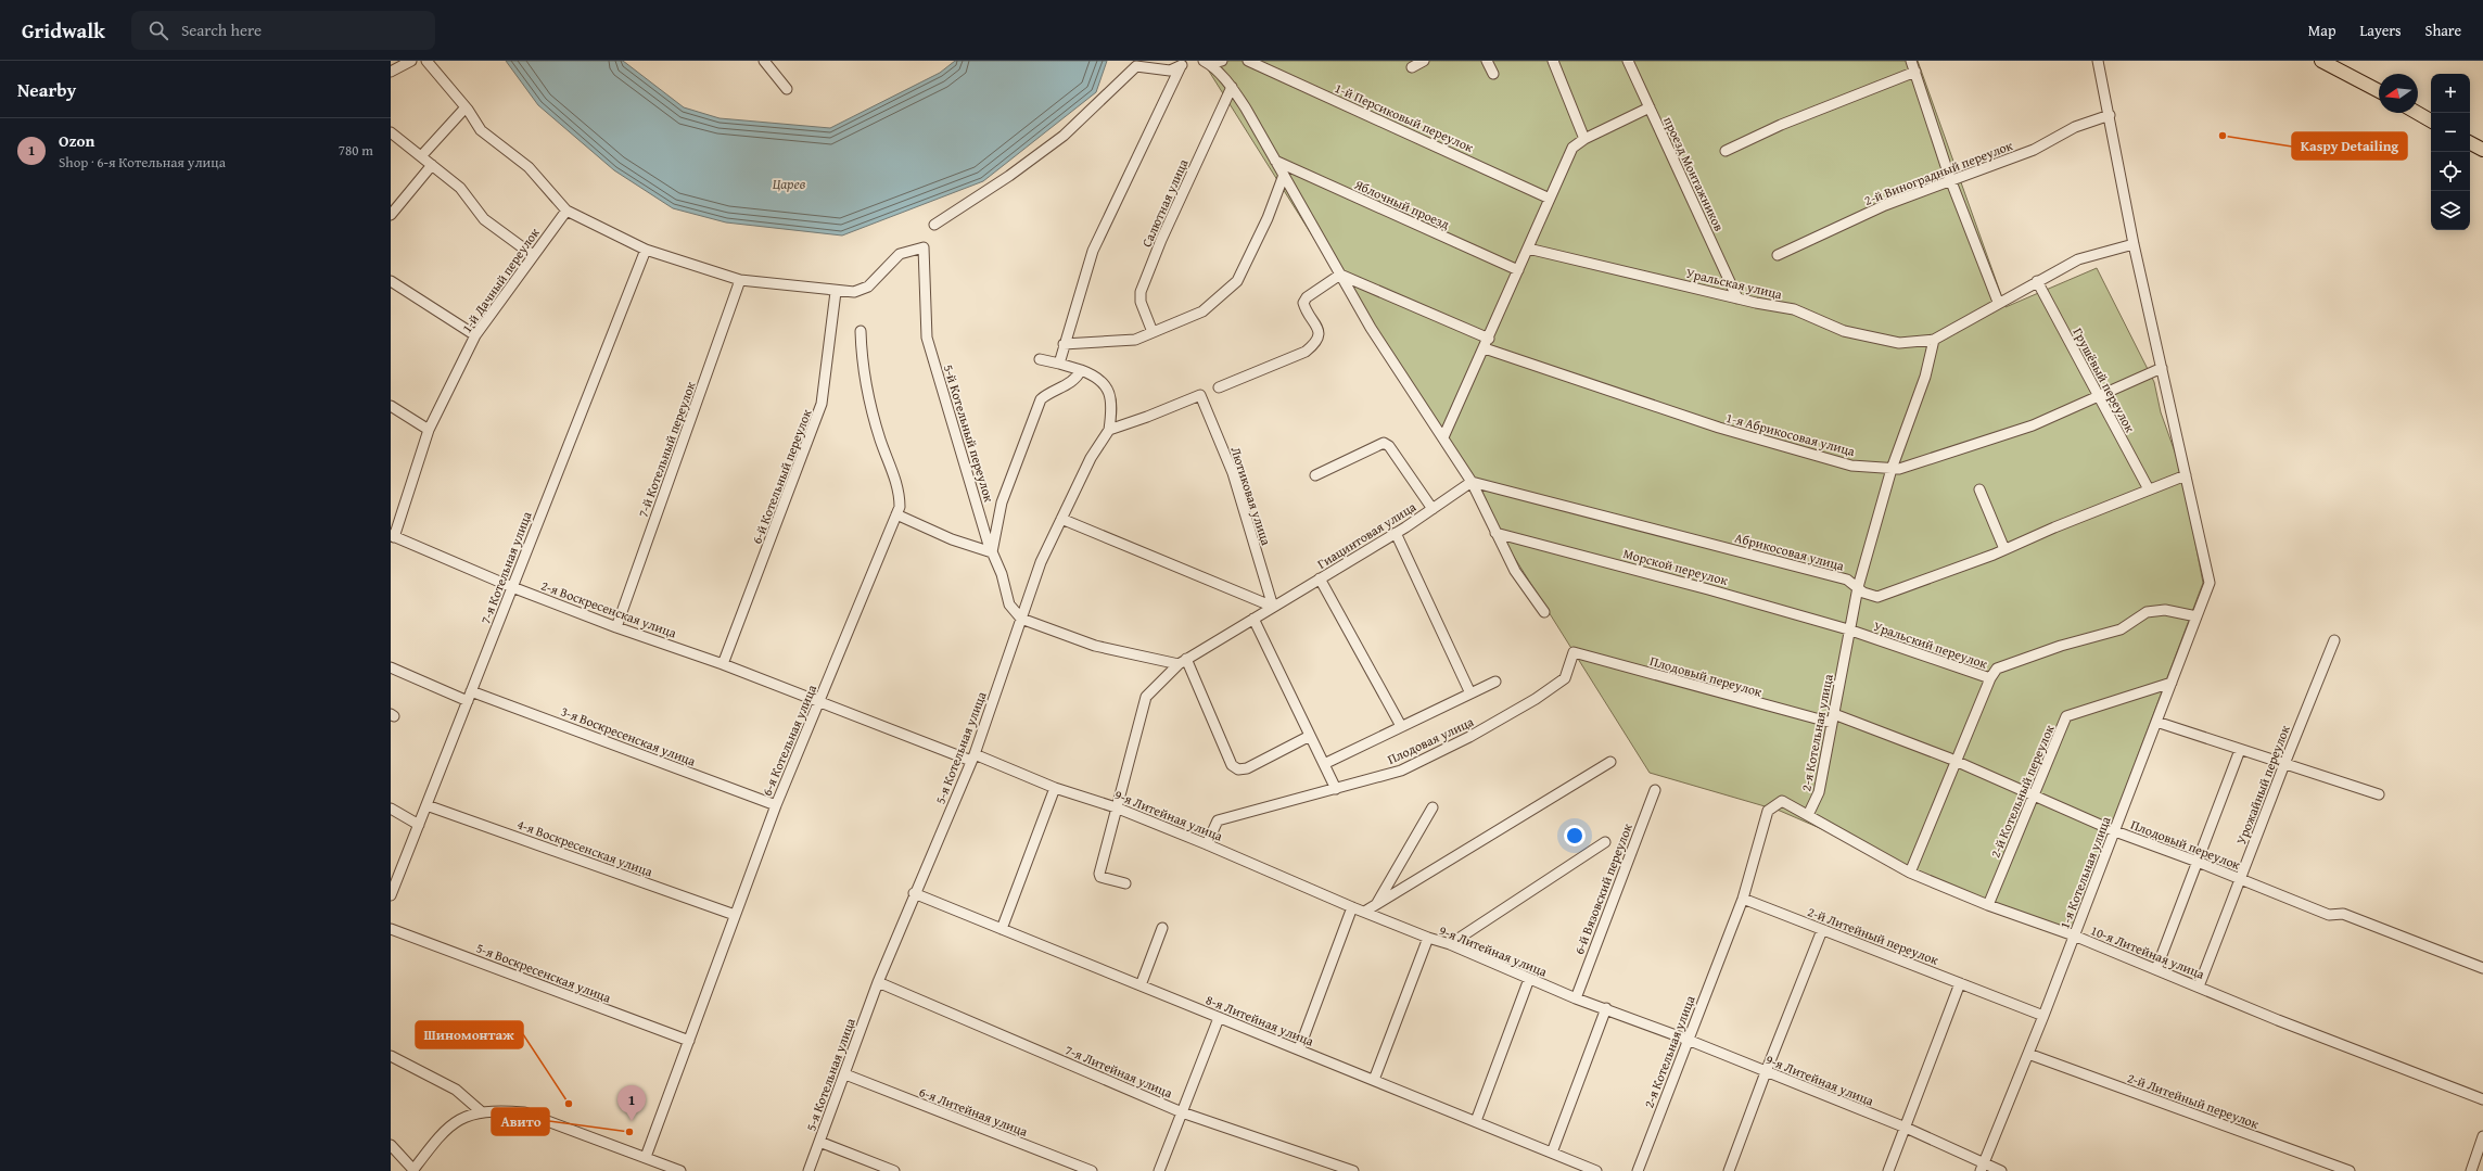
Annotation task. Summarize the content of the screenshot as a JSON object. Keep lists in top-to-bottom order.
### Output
{
  "streets": {
    "street": [
      "1-й Персиковый переулок",
      "2-й Виноградный переулок",
      "проезд Монтажников",
      "Салютная улица",
      "Яблочный проезд",
      "1-й Дачный переулок",
      "Уральская улица",
      "Грушёвый переулок",
      "5-й Котельный переулок",
      "1-я Абрикосовая улица",
      "7-й Котельный переулок",
      "6-й Котельный переулок",
      "Лютиковая улица",
      "Гиацинтовая улица",
      "Абрикосовая улица",
      "Морской переулок",
      "7-я Котельная улица",
      "2-я Воскресенская улица",
      "Уральский переулок",
      "Плодовый переулок",
      "2-я Котельная улица",
      "3-я Воскресенская улица",
      "6-я Котельная улица",
      "Плодовая улица",
      "5-я Котельная улица",
      "Урожайный переулок",
      "2-й Котельный переулок",
      "9-я Литейная улица",
      "4-я Воскресенская улица",
      "1-я Котельная улица",
      "6-й Вязовский переулок",
      "2-й Литейный переулок",
      "10-я Литейная улица",
      "5-я Воскресенская улица",
      "8-я Литейная улица",
      "7-я Литейная улица",
      "6-я Литейная улица"
    ]
  },
  "crossings": [
    ["проезд Монтажников", "Уральская улица"],
    ["1-й Дачный переулок", "2-я Воскресенская улица"],
    ["Уральская улица", "2-я Котельная улица"],
    ["Грушёвый переулок", "1-я Абрикосовая улица"],
    ["Грушёвый переулок", "Абрикосовая улица"],
    ["5-й Котельный переулок", "6-й Котельный переулок"],
    ["5-й Котельный переулок", "5-я Котельная улица"],
    ["1-я Абрикосовая улица", "2-я Котельная улица"],
    ["7-й Котельный переулок", "2-я Воскресенская улица"],
    ["6-й Котельный переулок", "2-я Воскресенская улица"],
    ["Лютиковая улица", "Гиацинтовая улица"],
    ["Лютиковая улица", "5-я Котельная улица"],
    ["Гиацинтовая улица", "Абрикосовая улица"],
    ["Гиацинтовая улица", "9-я Литейная улица"],
    ["Абрикосовая улица", "2-я Котельная улица"],
    ["Абрикосовая улица", "1-я Котельная улица"],
    ["Морской переулок", "Уральский переулок"],
    ["Морской переулок", "2-я Котельная улица"],
    ["7-я Котельная улица", "2-я Воскресенская улица"],
    ["7-я Котельная улица", "3-я Воскресенская улица"],
    ["7-я Котельная улица", "4-я Воскресенская улица"],
    ["2-я Воскресенская улица", "6-я Котельная улица"],
    ["2-я Воскресенская улица", "5-я Котельная улица"],
    ["2-я Воскресенская улица", "9-я Литейная улица"],
    ["Уральский переулок", "2-я Котельная улица"],
    ["Уральский переулок", "1-я Котельная улица"],
    ["Плодовый переулок", "2-я Котельная улица"],
    ["Плодовый переулок", "Плодовая улица"],
    ["Плодовый переулок", "Урожайный переулок"],
    ["Плодовый переулок", "2-й Котельный переулок"],
    ["Плодовый переулок", "1-я Котельная улица"],
    ["2-я Котельная улица", "9-я Литейная улица"],
    ["2-я Котельная улица", "2-й Литейный переулок"],
    ["2-я Котельная улица", "10-я Литейная улица"],
    ["3-я Воскресенская улица", "6-я Котельная улица"],
    ["6-я Котельная улица", "4-я Воскресенская улица"],
    ["6-я Котельная улица", "5-я Воскресенская улица"],
    ["Плодовая улица", "9-я Литейная улица"],
    ["5-я Котельная улица", "9-я Литейная улица"],
    ["5-я Котельная улица", "8-я Литейная улица"],
    ["5-я Котельная улица", "7-я Литейная улица"],
    ["5-я Котельная улица", "6-я Литейная улица"],
    ["Урожайный переулок", "10-я Литейная улица"],
    ["2-й Котельный переулок", "1-я Котельная улица"],
    ["2-й Котельный переулок", "10-я Литейная улица"],
    ["9-я Литейная улица", "1-я Котельная улица"],
    ["9-я Литейная улица", "6-й Вязовский переулок"],
    ["1-я Котельная улица", "2-й Литейный переулок"],
    ["1-я Котельная улица", "10-я Литейная улица"]
  ],
  "water": ["Царев"],
  "places": ["Kaspy Detailing", "Шиномонтаж", "Авито"],
  "north": "left",
  "page": {
    "header": "Gridwalk",
    "search": "Search here",
    "nav": ["Map", "Layers", "Share"],
    "heading": "Nearby",
    "map_buttons": ["+", "−"],
    "list": [
      {
        "mark": "1",
        "name": "Ozon",
        "note": "Shop · 6-я Котельная улица",
        "value": "780 m"
      }
    ],
    "pins": "1"
  }
}
